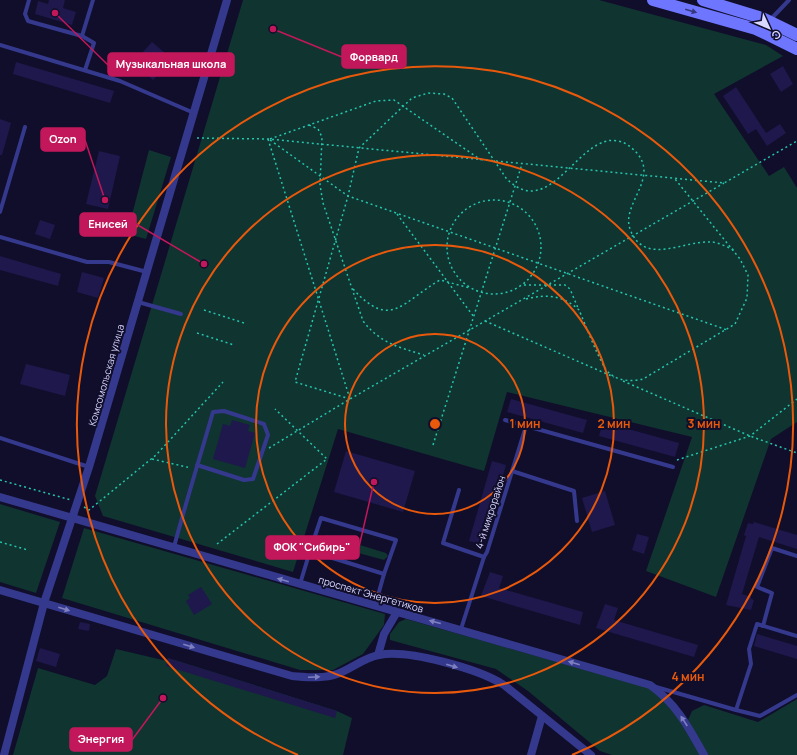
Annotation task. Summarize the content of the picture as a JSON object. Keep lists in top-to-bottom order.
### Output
{
  "streets": {
    "street": ["Комсомольская улица", "проспект Энергетиков"],
    "lane": ["4-й микрорайон"]
  },
  "crossings": [
    ["Комсомольская улица", "проспект Энергетиков"],
    ["4-й микрорайон", "проспект Энергетиков"]
  ],
  "places": [
    "Музыкальная школа",
    "Форвард",
    "Ozon",
    "Енисей",
    "ФОК \"Сибирь\"",
    "Энергия"
  ],
  "north": "bottom right",
  "rings": [
    "1 мин",
    "2 мин",
    "3 мин",
    "4 мин"
  ]
}
